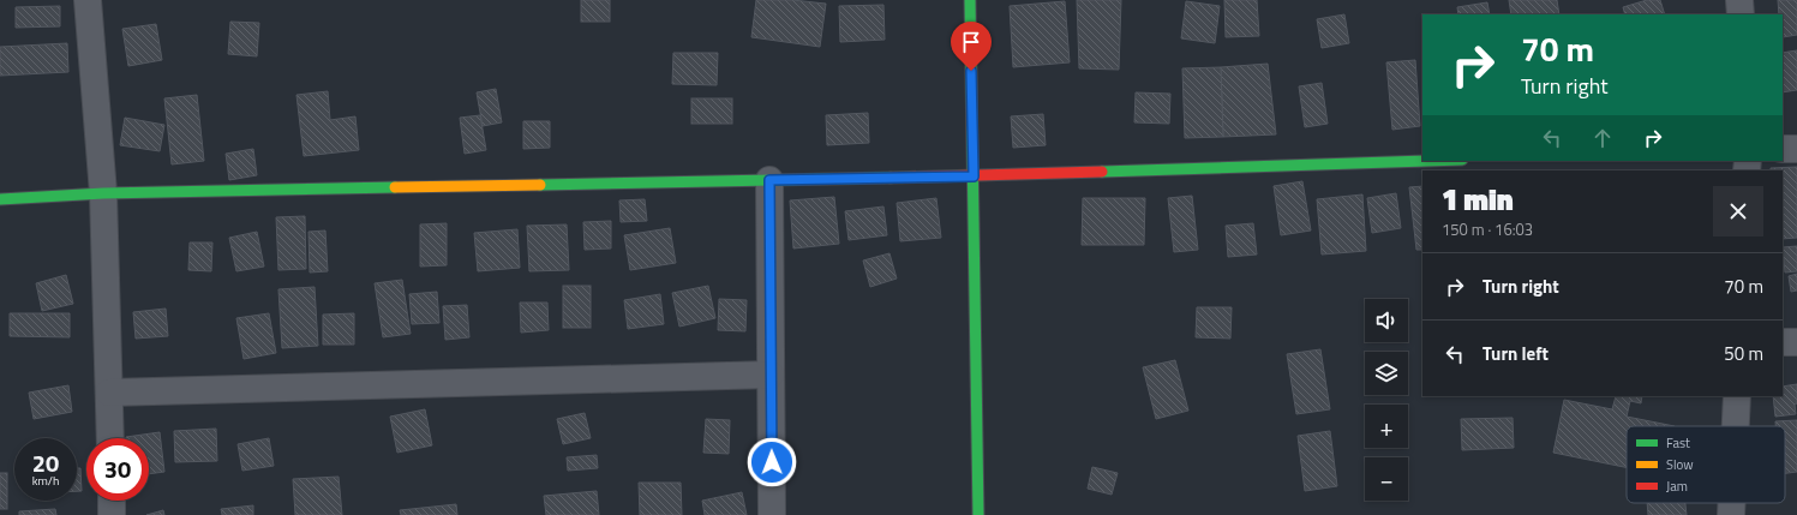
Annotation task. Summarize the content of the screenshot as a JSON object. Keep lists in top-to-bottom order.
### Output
{
  "legend": ["Fast", "Slow", "Jam"],
  "page": {
    "turn": ["70 m", "Turn right"],
    "heading": ["1 min", "150 m · 16:03"],
    "list": [
      {
        "name": "Turn right",
        "value": "70 m"
      },
      {
        "name": "Turn left",
        "value": "50 m"
      }
    ],
    "map_buttons": ["+", "−"],
    "speed": "20 km/h",
    "limit": "30"
  }
}
